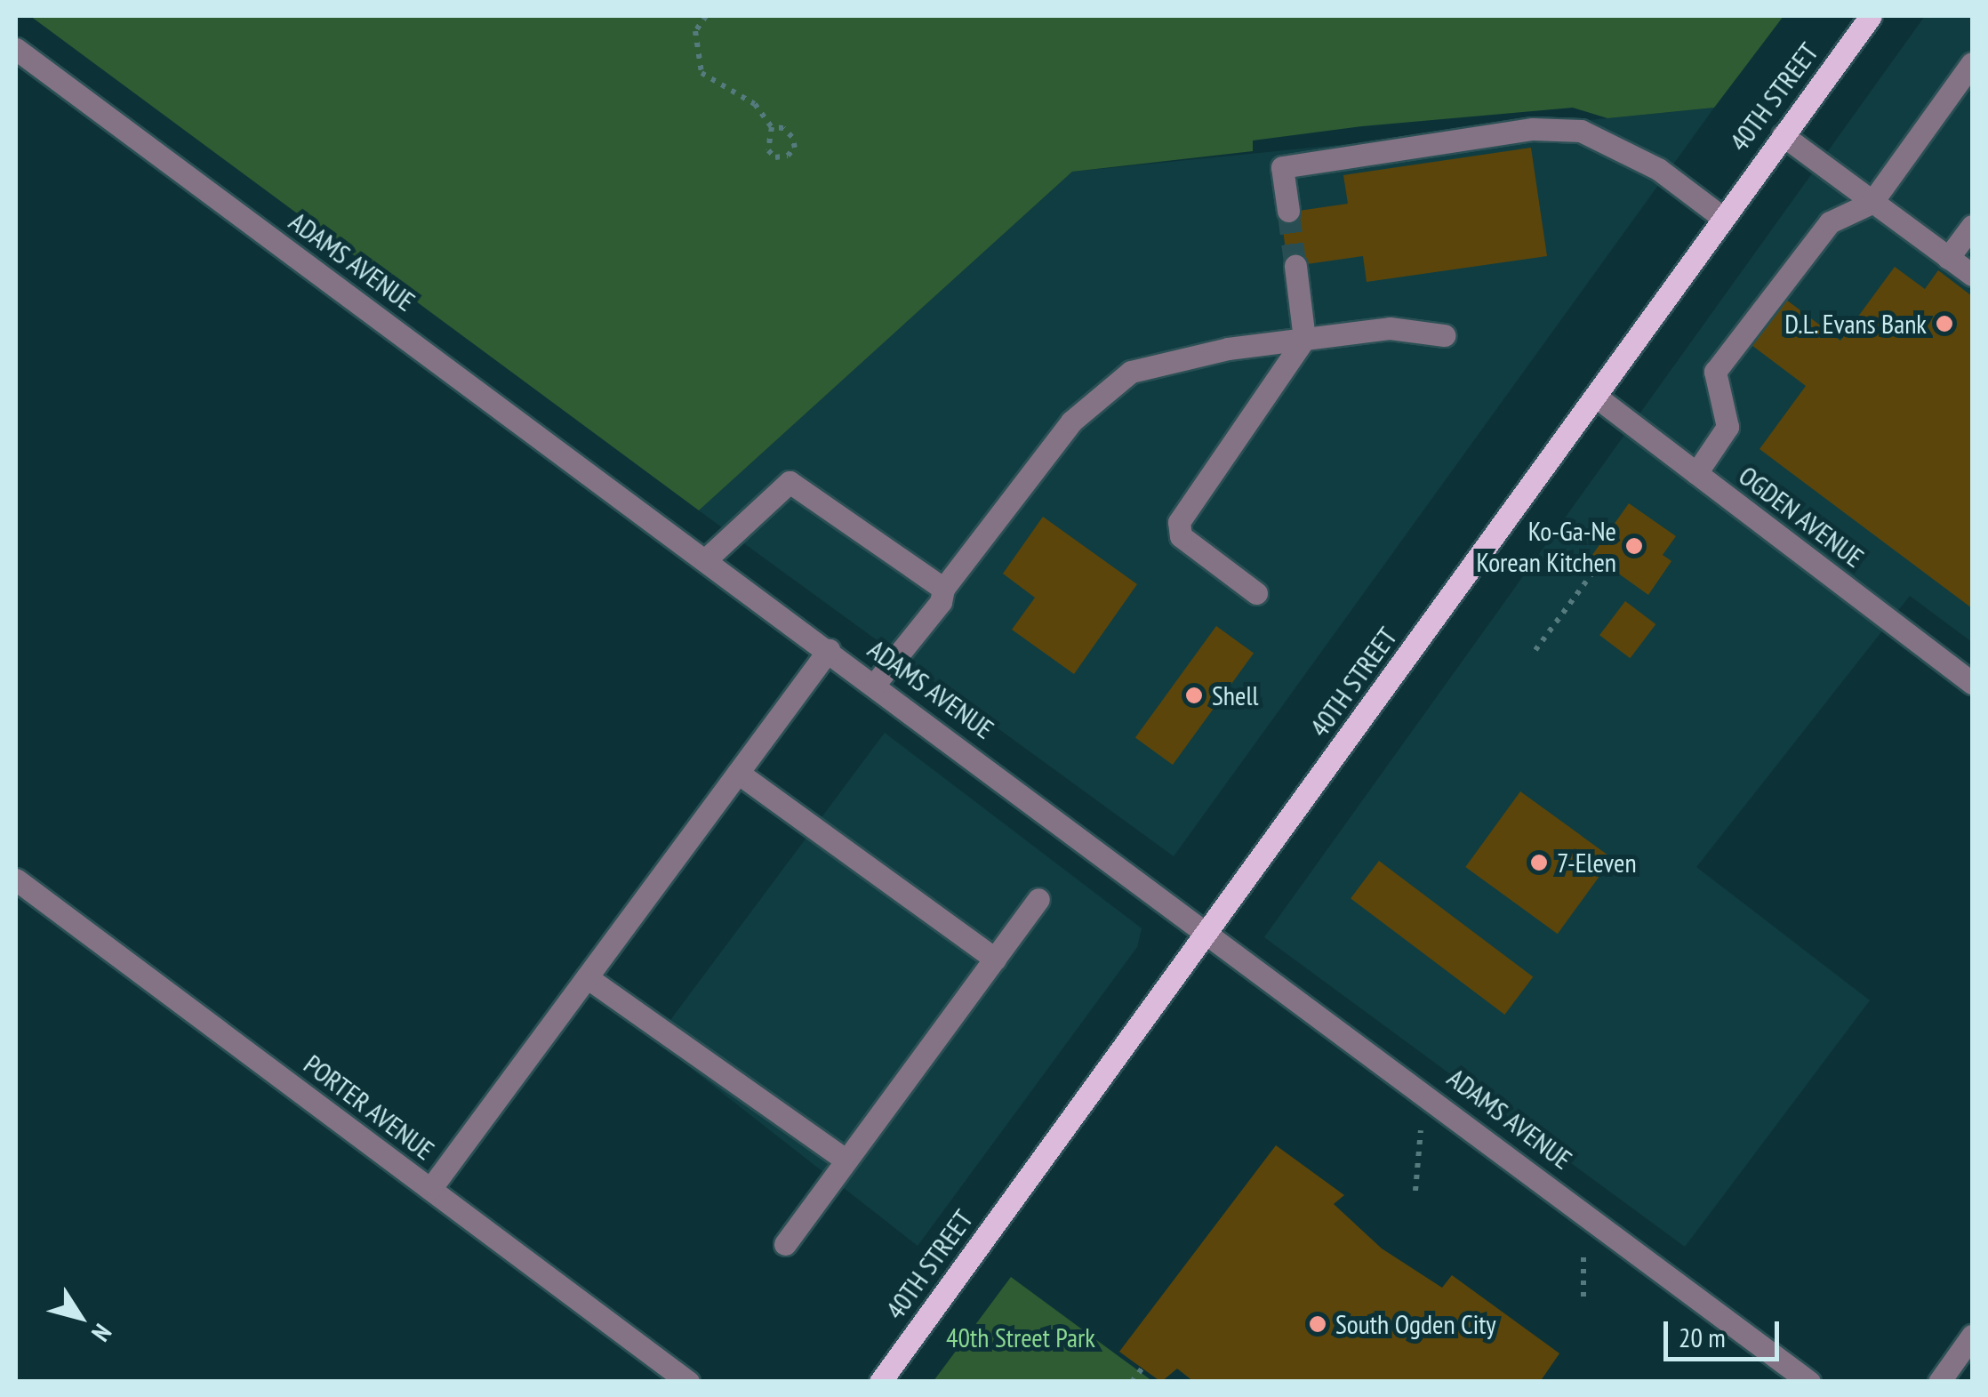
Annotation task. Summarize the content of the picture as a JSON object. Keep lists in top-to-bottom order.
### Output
{
  "streets": {
    "main road": ["40TH STREET"],
    "street": ["ADAMS AVENUE", "OGDEN AVENUE", "PORTER AVENUE"]
  },
  "crossings": [
    ["40TH STREET", "ADAMS AVENUE"],
    ["40TH STREET", "OGDEN AVENUE"]
  ],
  "parks": ["40th Street Park"],
  "places": [
    "D.L. Evans Bank",
    "Ko-Ga-Ne Korean Kitchen",
    "Shell",
    "7-Eleven",
    "South Ogden City"
  ],
  "scale_bar": "20 m",
  "north": "bottom right"
}
